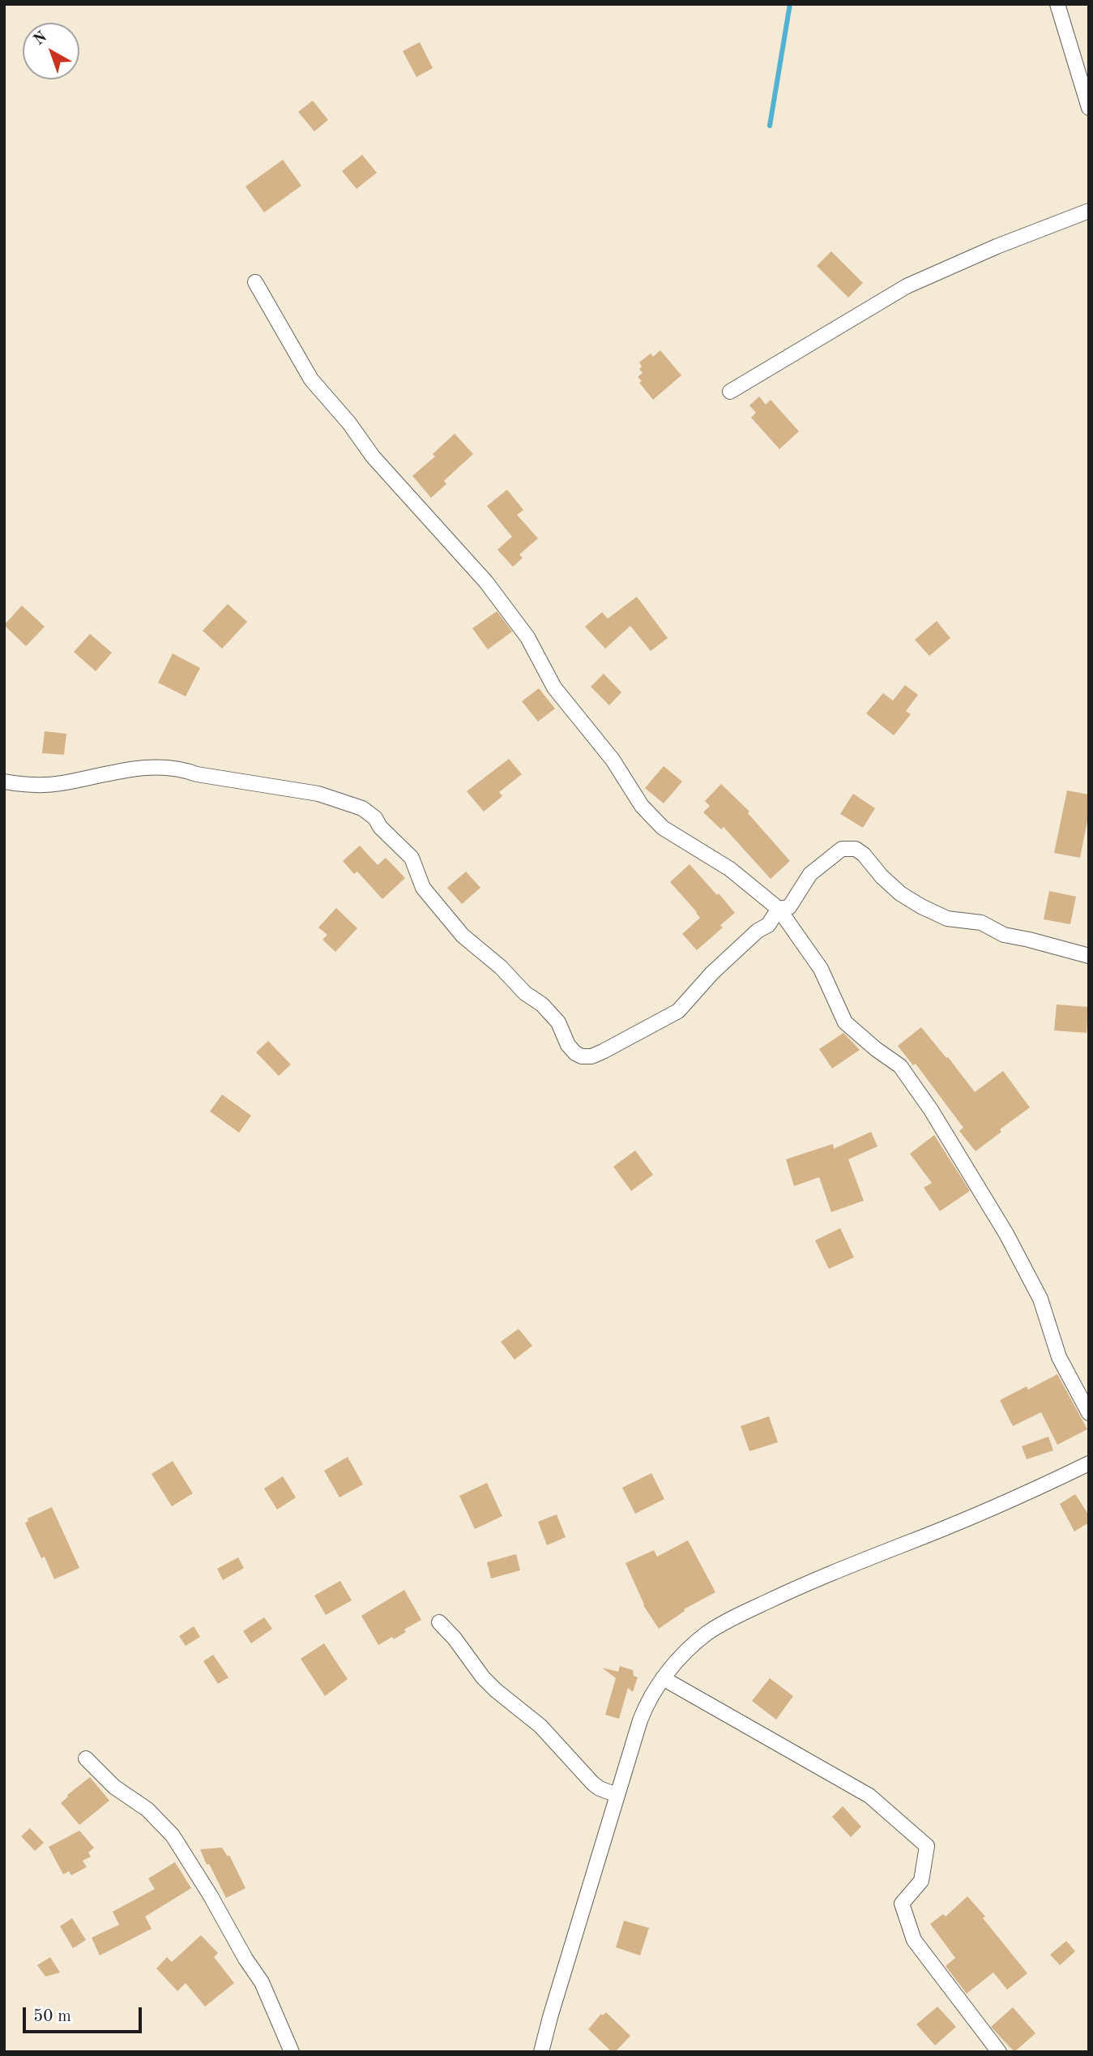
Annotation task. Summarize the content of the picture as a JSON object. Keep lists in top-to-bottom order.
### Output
{
  "scale_bar": "50 m",
  "north": "top left"
}
